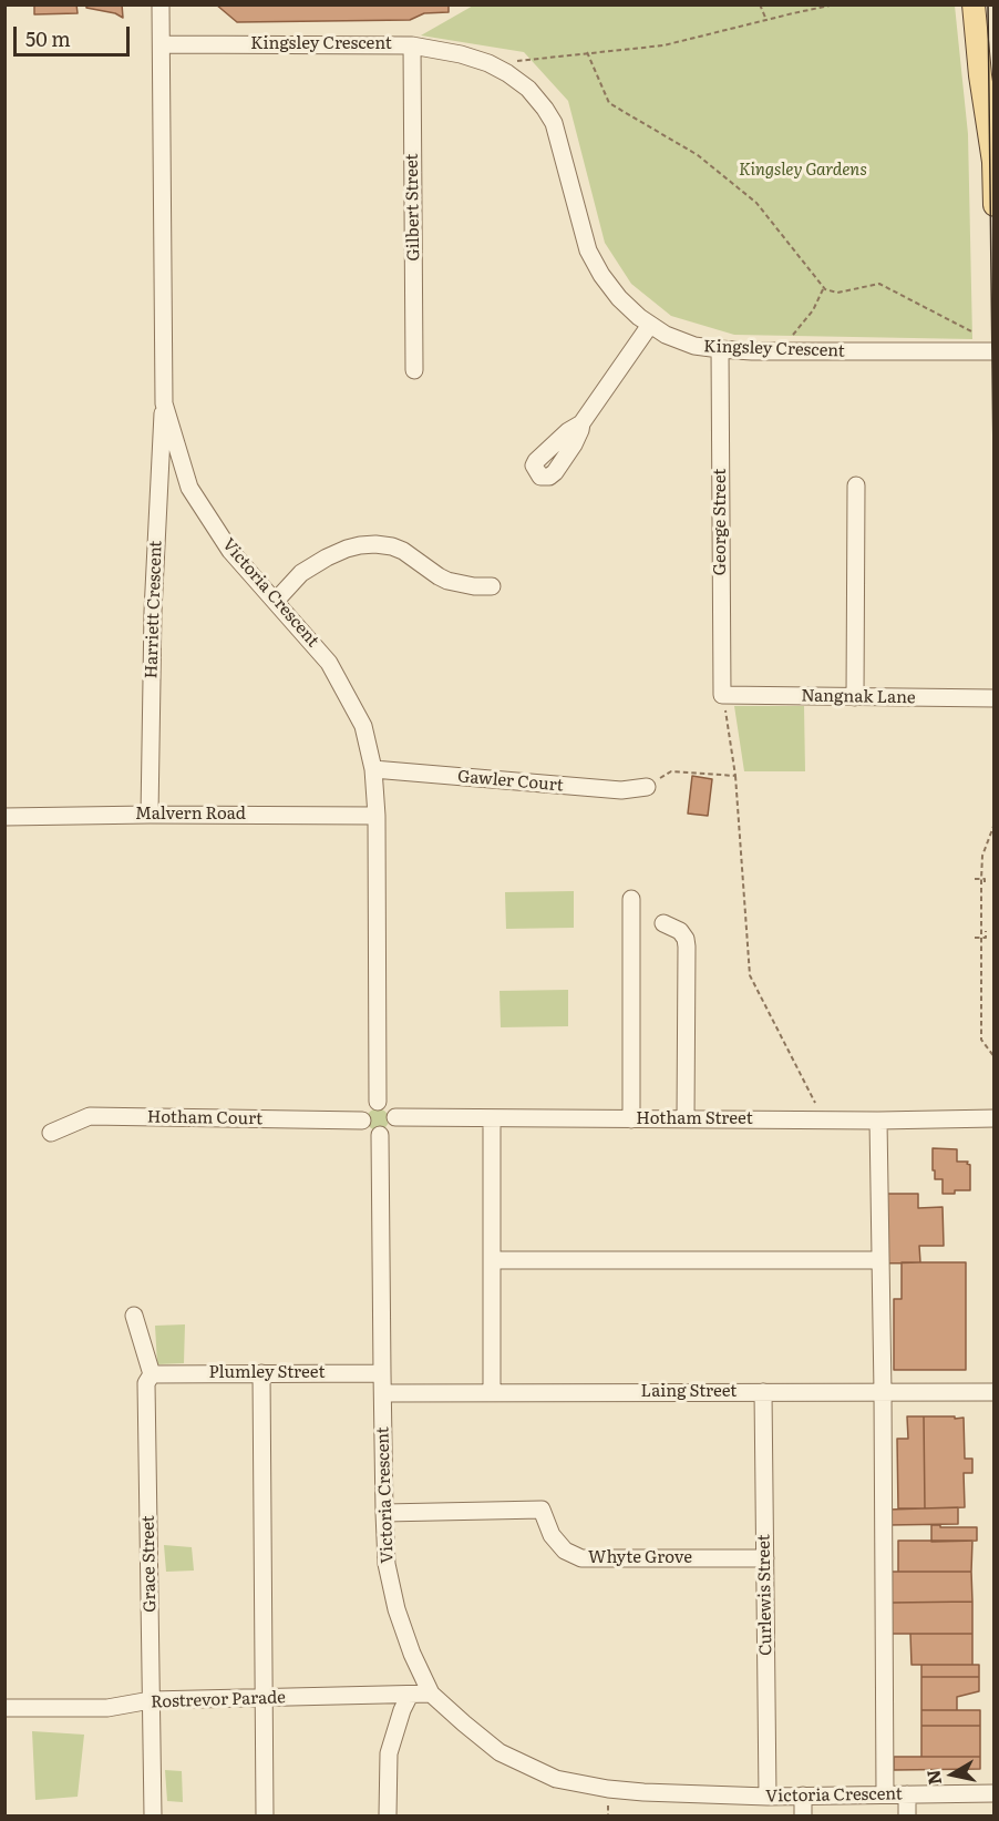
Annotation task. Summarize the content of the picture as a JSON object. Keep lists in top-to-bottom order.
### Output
{
  "streets": {
    "street": [
      "Kingsley Crescent",
      "Gilbert Street",
      "George Street",
      "Victoria Crescent",
      "Harriett Crescent",
      "Nangnak Lane",
      "Gawler Court",
      "Malvern Road",
      "Hotham Court",
      "Hotham Street",
      "Plumley Street",
      "Laing Street",
      "Whyte Grove",
      "Grace Street",
      "Curlewis Street",
      "Rostrevor Parade"
    ]
  },
  "crossings": [
    ["Kingsley Crescent", "Gilbert Street"],
    ["Kingsley Crescent", "George Street"],
    ["Kingsley Crescent", "Victoria Crescent"],
    ["George Street", "Nangnak Lane"],
    ["Victoria Crescent", "Harriett Crescent"],
    ["Victoria Crescent", "Gawler Court"],
    ["Victoria Crescent", "Malvern Road"],
    ["Victoria Crescent", "Hotham Court"],
    ["Victoria Crescent", "Hotham Street"],
    ["Victoria Crescent", "Plumley Street"],
    ["Victoria Crescent", "Laing Street"],
    ["Victoria Crescent", "Whyte Grove"],
    ["Victoria Crescent", "Curlewis Street"],
    ["Victoria Crescent", "Rostrevor Parade"],
    ["Harriett Crescent", "Malvern Road"],
    ["Hotham Court", "Hotham Street"],
    ["Plumley Street", "Grace Street"],
    ["Laing Street", "Curlewis Street"],
    ["Whyte Grove", "Curlewis Street"],
    ["Grace Street", "Rostrevor Parade"]
  ],
  "parks": ["Kingsley Gardens"],
  "scale_bar": "50 m",
  "north": "left"
}
